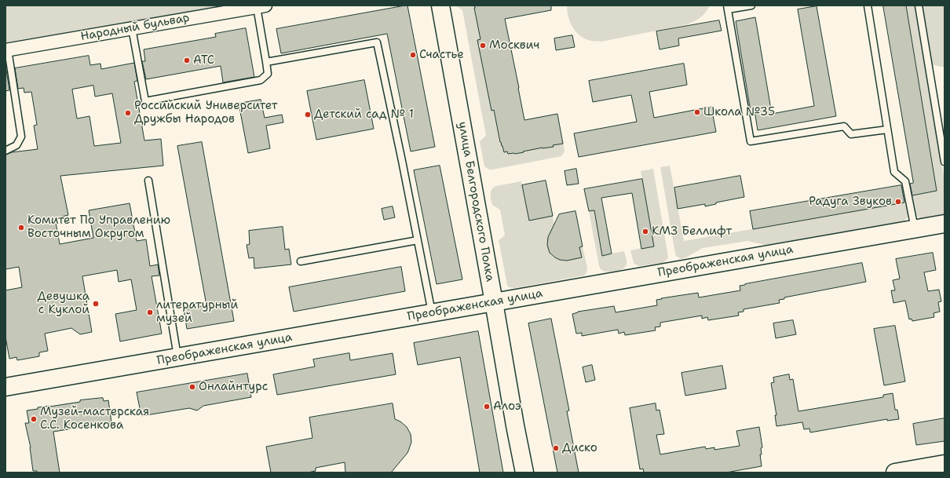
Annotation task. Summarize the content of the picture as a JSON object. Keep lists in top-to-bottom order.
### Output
{
  "streets": {
    "main road": ["улица Белгородского Полка", "Преображенская улица"],
    "street": ["Народный бульвар"]
  },
  "crossings": [
    ["улица Белгородского Полка", "Преображенская улица"]
  ],
  "places": [
    "Москвич",
    "Счастье",
    "АТС",
    "Школа №35",
    "Российский Университет Дружбы Народов",
    "Детский сад № 1",
    "Радуга Звуков",
    "Комитет По Управлению Восточным Округом",
    "КМЗ Беллифт",
    "Девушка с Куклой",
    "литературный музей",
    "Онлайнтурс",
    "Алоэ",
    "Музей-мастерская С.С. Косенкова",
    "Диско"
  ]
}
